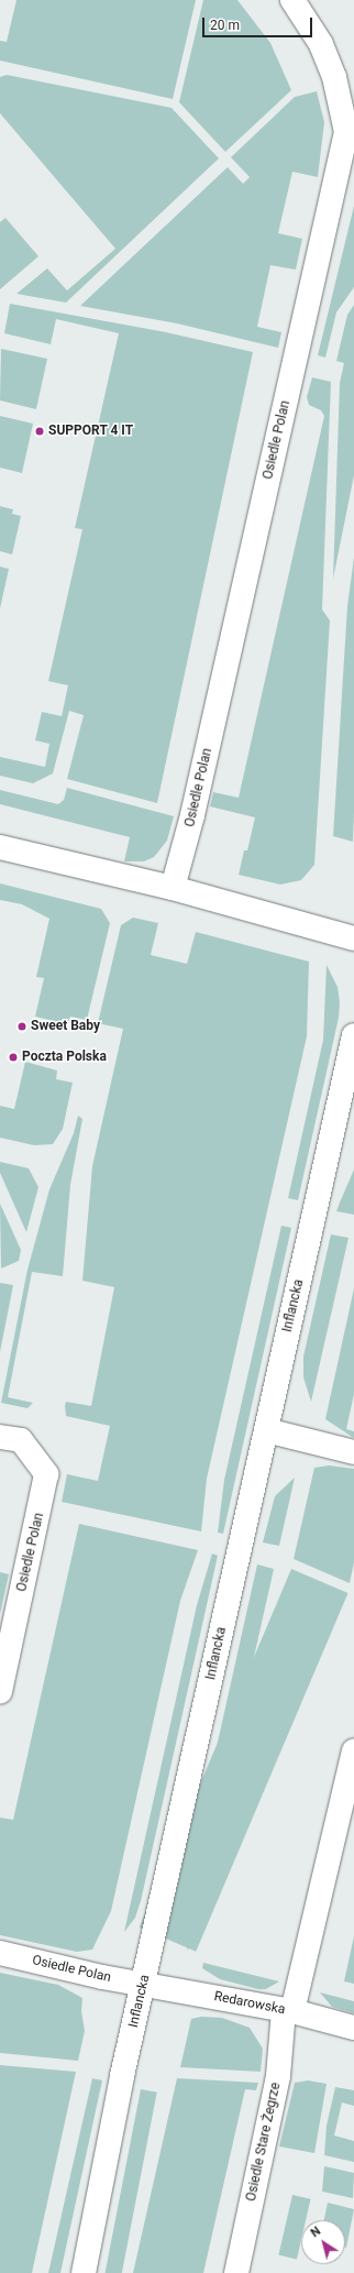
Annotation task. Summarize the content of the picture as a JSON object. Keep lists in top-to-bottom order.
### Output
{
  "streets": {
    "street": [
      "Osiedle Polan",
      "Inflancka",
      "Redarowska",
      "Osiedle Stare Żegrze"
    ]
  },
  "crossings": [
    ["Osiedle Polan", "Inflancka"],
    ["Osiedle Polan", "Redarowska"],
    ["Inflancka", "Redarowska"],
    ["Redarowska", "Osiedle Stare Żegrze"]
  ],
  "places": ["SUPPORT 4 IT", "Sweet Baby", "Poczta Polska"],
  "scale_bar": "20 m",
  "north": "top left"
}
